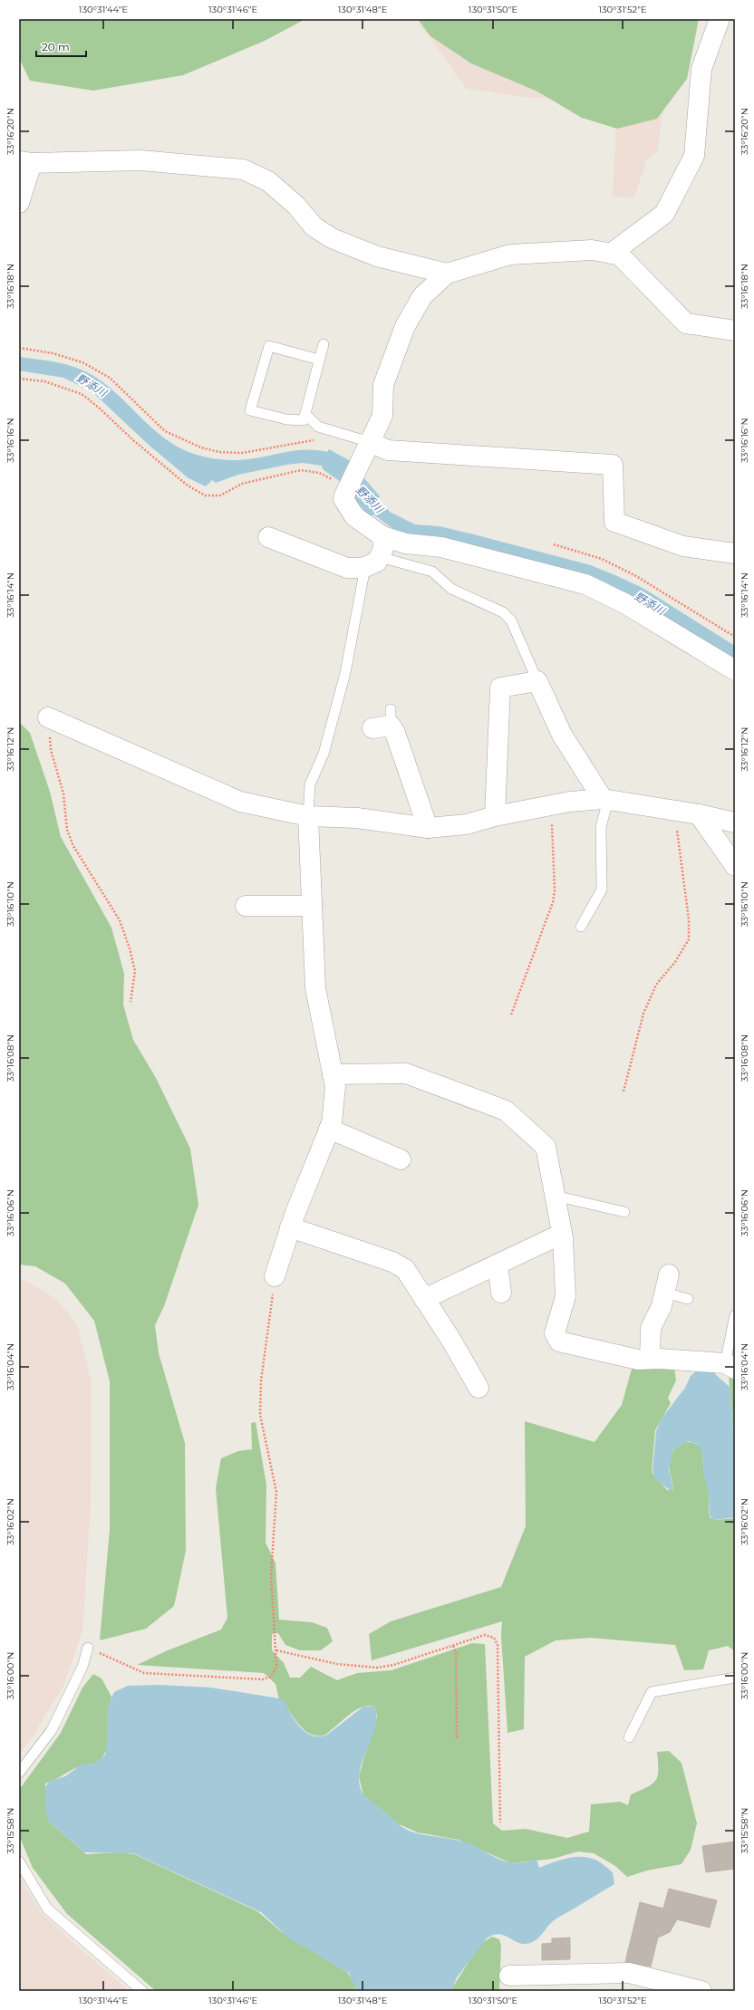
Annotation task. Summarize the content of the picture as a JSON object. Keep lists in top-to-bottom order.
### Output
{
  "water": ["野添川"],
  "scale_bar": "20 m",
  "coordinates": [
    "130°31'44\"E",
    "130°31'46\"E",
    "130°31'48\"E",
    "130°31'50\"E",
    "130°31'52\"E",
    "33°16'20\"N",
    "33°16'18\"N",
    "33°16'16\"N",
    "33°16'14\"N",
    "33°16'12\"N",
    "33°16'10\"N",
    "33°16'08\"N",
    "33°16'06\"N",
    "33°16'04\"N",
    "33°16'02\"N",
    "33°16'00\"N",
    "33°15'58\"N"
  ]
}
